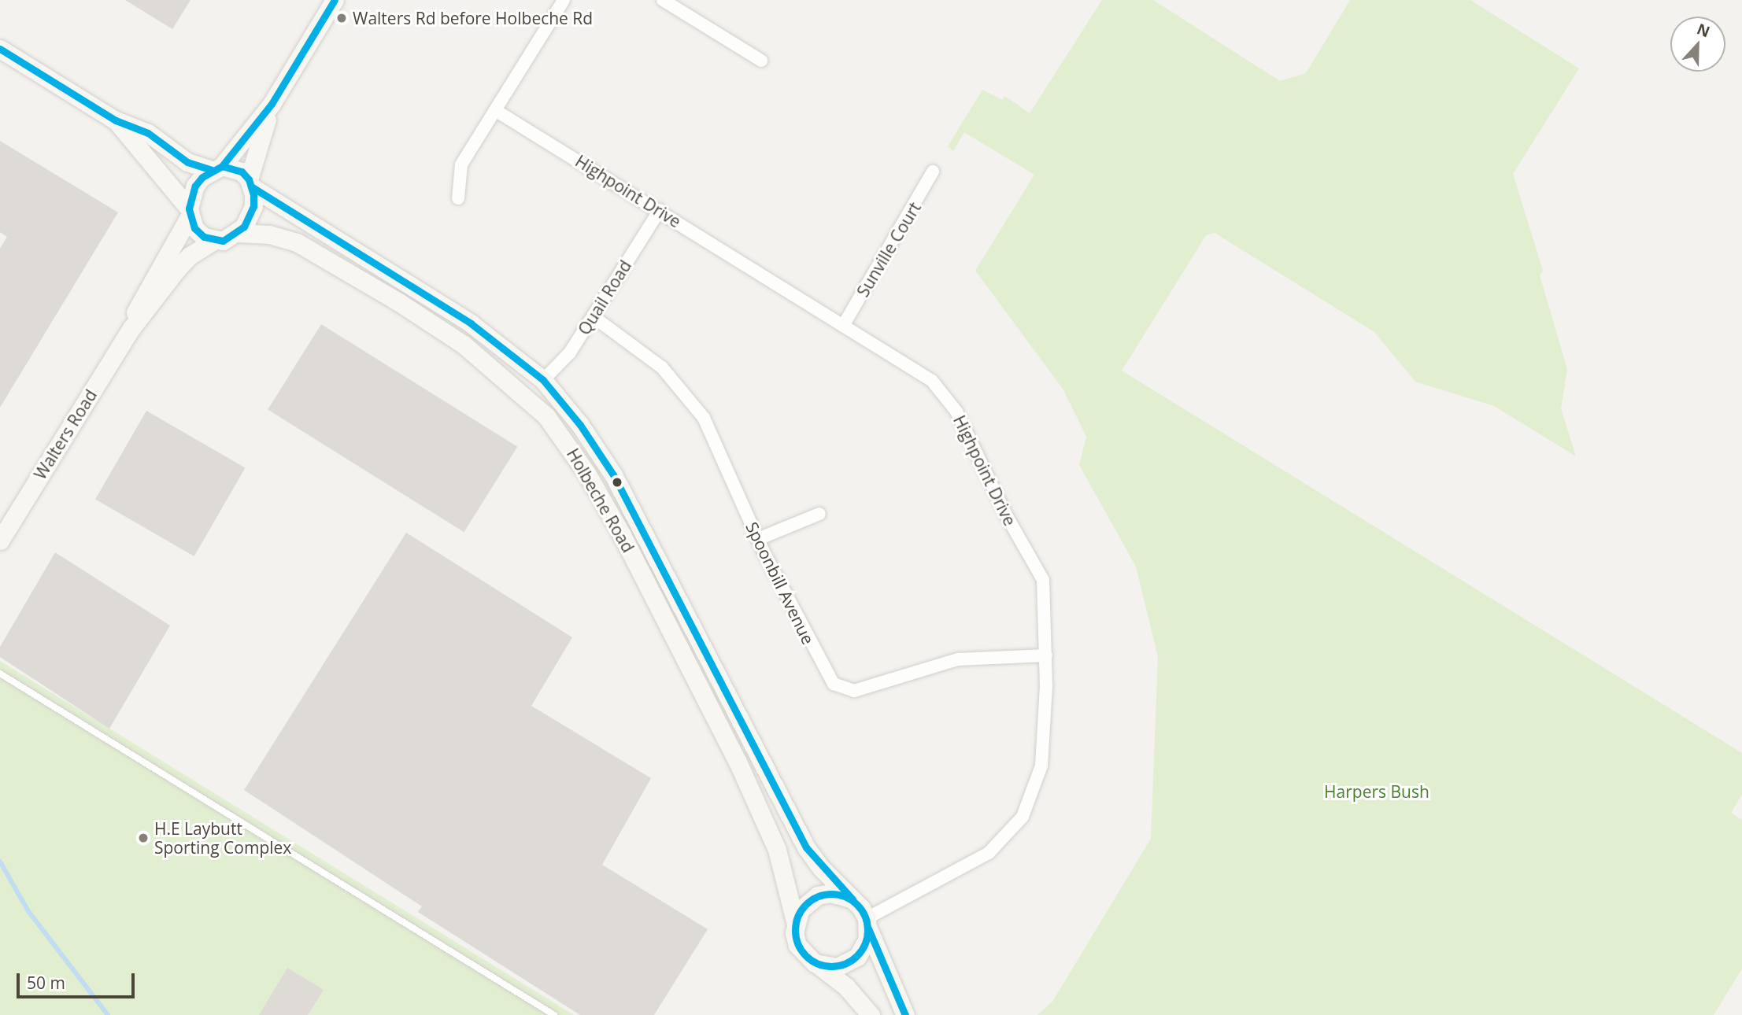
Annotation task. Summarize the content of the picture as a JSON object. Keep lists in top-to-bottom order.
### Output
{
  "streets": {
    "street": [
      "Highpoint Drive",
      "Sunville Court",
      "Quail Road",
      "Walters Road",
      "Holbeche Road",
      "Spoonbill Avenue"
    ]
  },
  "crossings": [
    ["Highpoint Drive", "Sunville Court"],
    ["Highpoint Drive", "Quail Road"],
    ["Highpoint Drive", "Holbeche Road"],
    ["Highpoint Drive", "Spoonbill Avenue"],
    ["Quail Road", "Holbeche Road"],
    ["Quail Road", "Spoonbill Avenue"],
    ["Walters Road", "Holbeche Road"]
  ],
  "parks": ["Harpers Bush"],
  "places": ["Walters Rd before Holbeche Rd", "H.E Laybutt Sporting Complex"],
  "scale_bar": "50 m",
  "north": "top"
}
